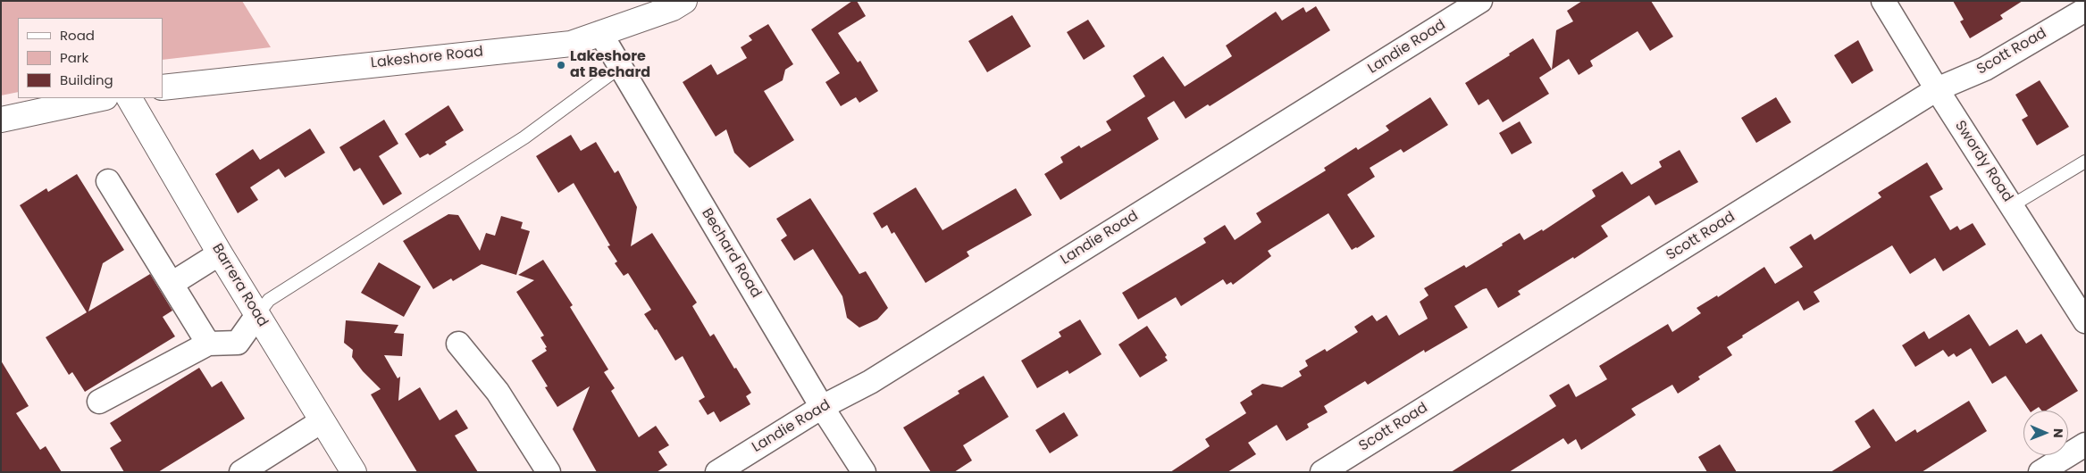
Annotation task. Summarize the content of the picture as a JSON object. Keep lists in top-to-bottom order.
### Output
{
  "streets": {
    "main road": ["Lakeshore Road", "Barrera Road"],
    "street": [
      "Landie Road",
      "Scott Road",
      "Swordy Road",
      "Bechard Road"
    ]
  },
  "crossings": [
    ["Landie Road", "Bechard Road"],
    ["Scott Road", "Swordy Road"],
    ["Lakeshore Road", "Bechard Road"]
  ],
  "places": ["Lakeshore at Bechard"],
  "legend": ["Road", "Park", "Building"],
  "north": "right"
}
